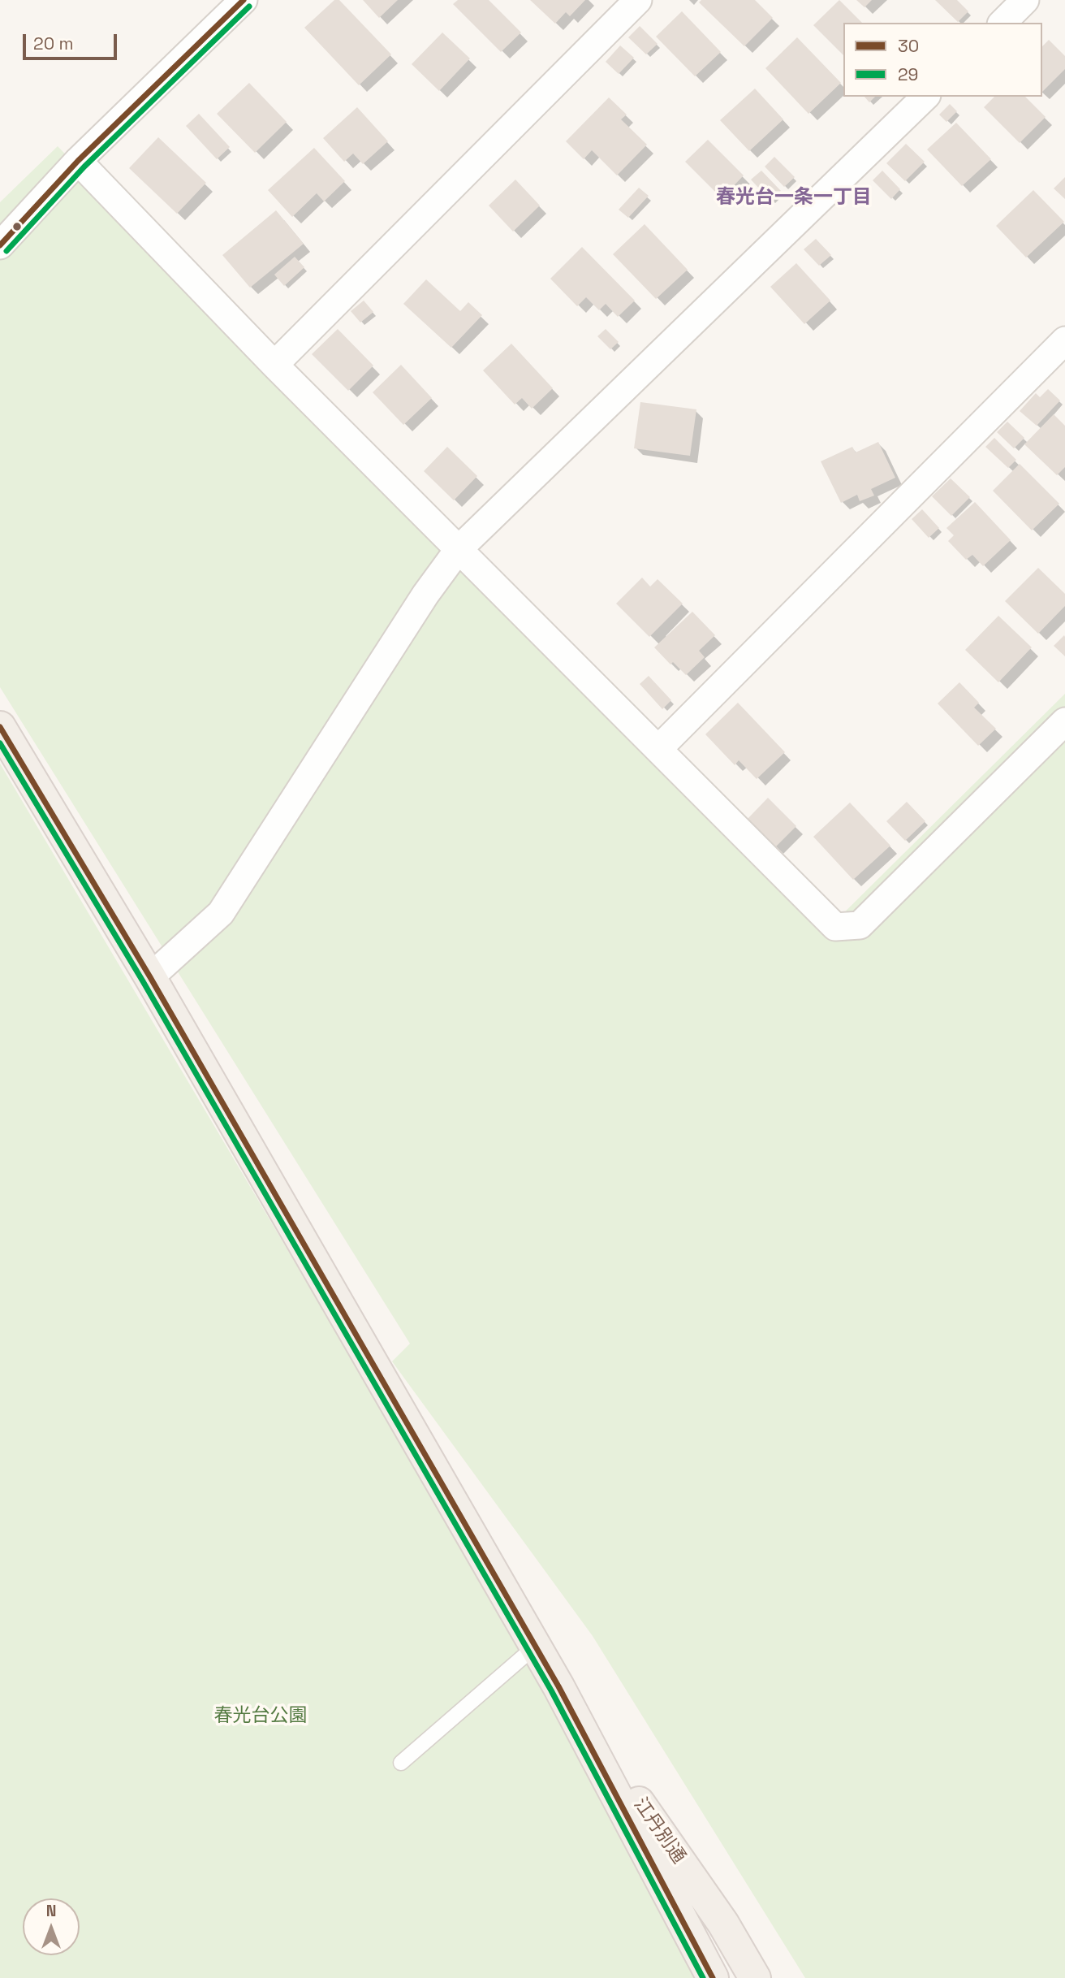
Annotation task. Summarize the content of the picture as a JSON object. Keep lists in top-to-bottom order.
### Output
{
  "streets": {
    "main road": ["江丹別通"]
  },
  "districts": ["春光台一条一丁目"],
  "parks": ["春光台公園"],
  "lines": ["transit line 30", "transit line 29"],
  "legend": ["30", "29"],
  "scale_bar": "20 m",
  "north": "top"
}
